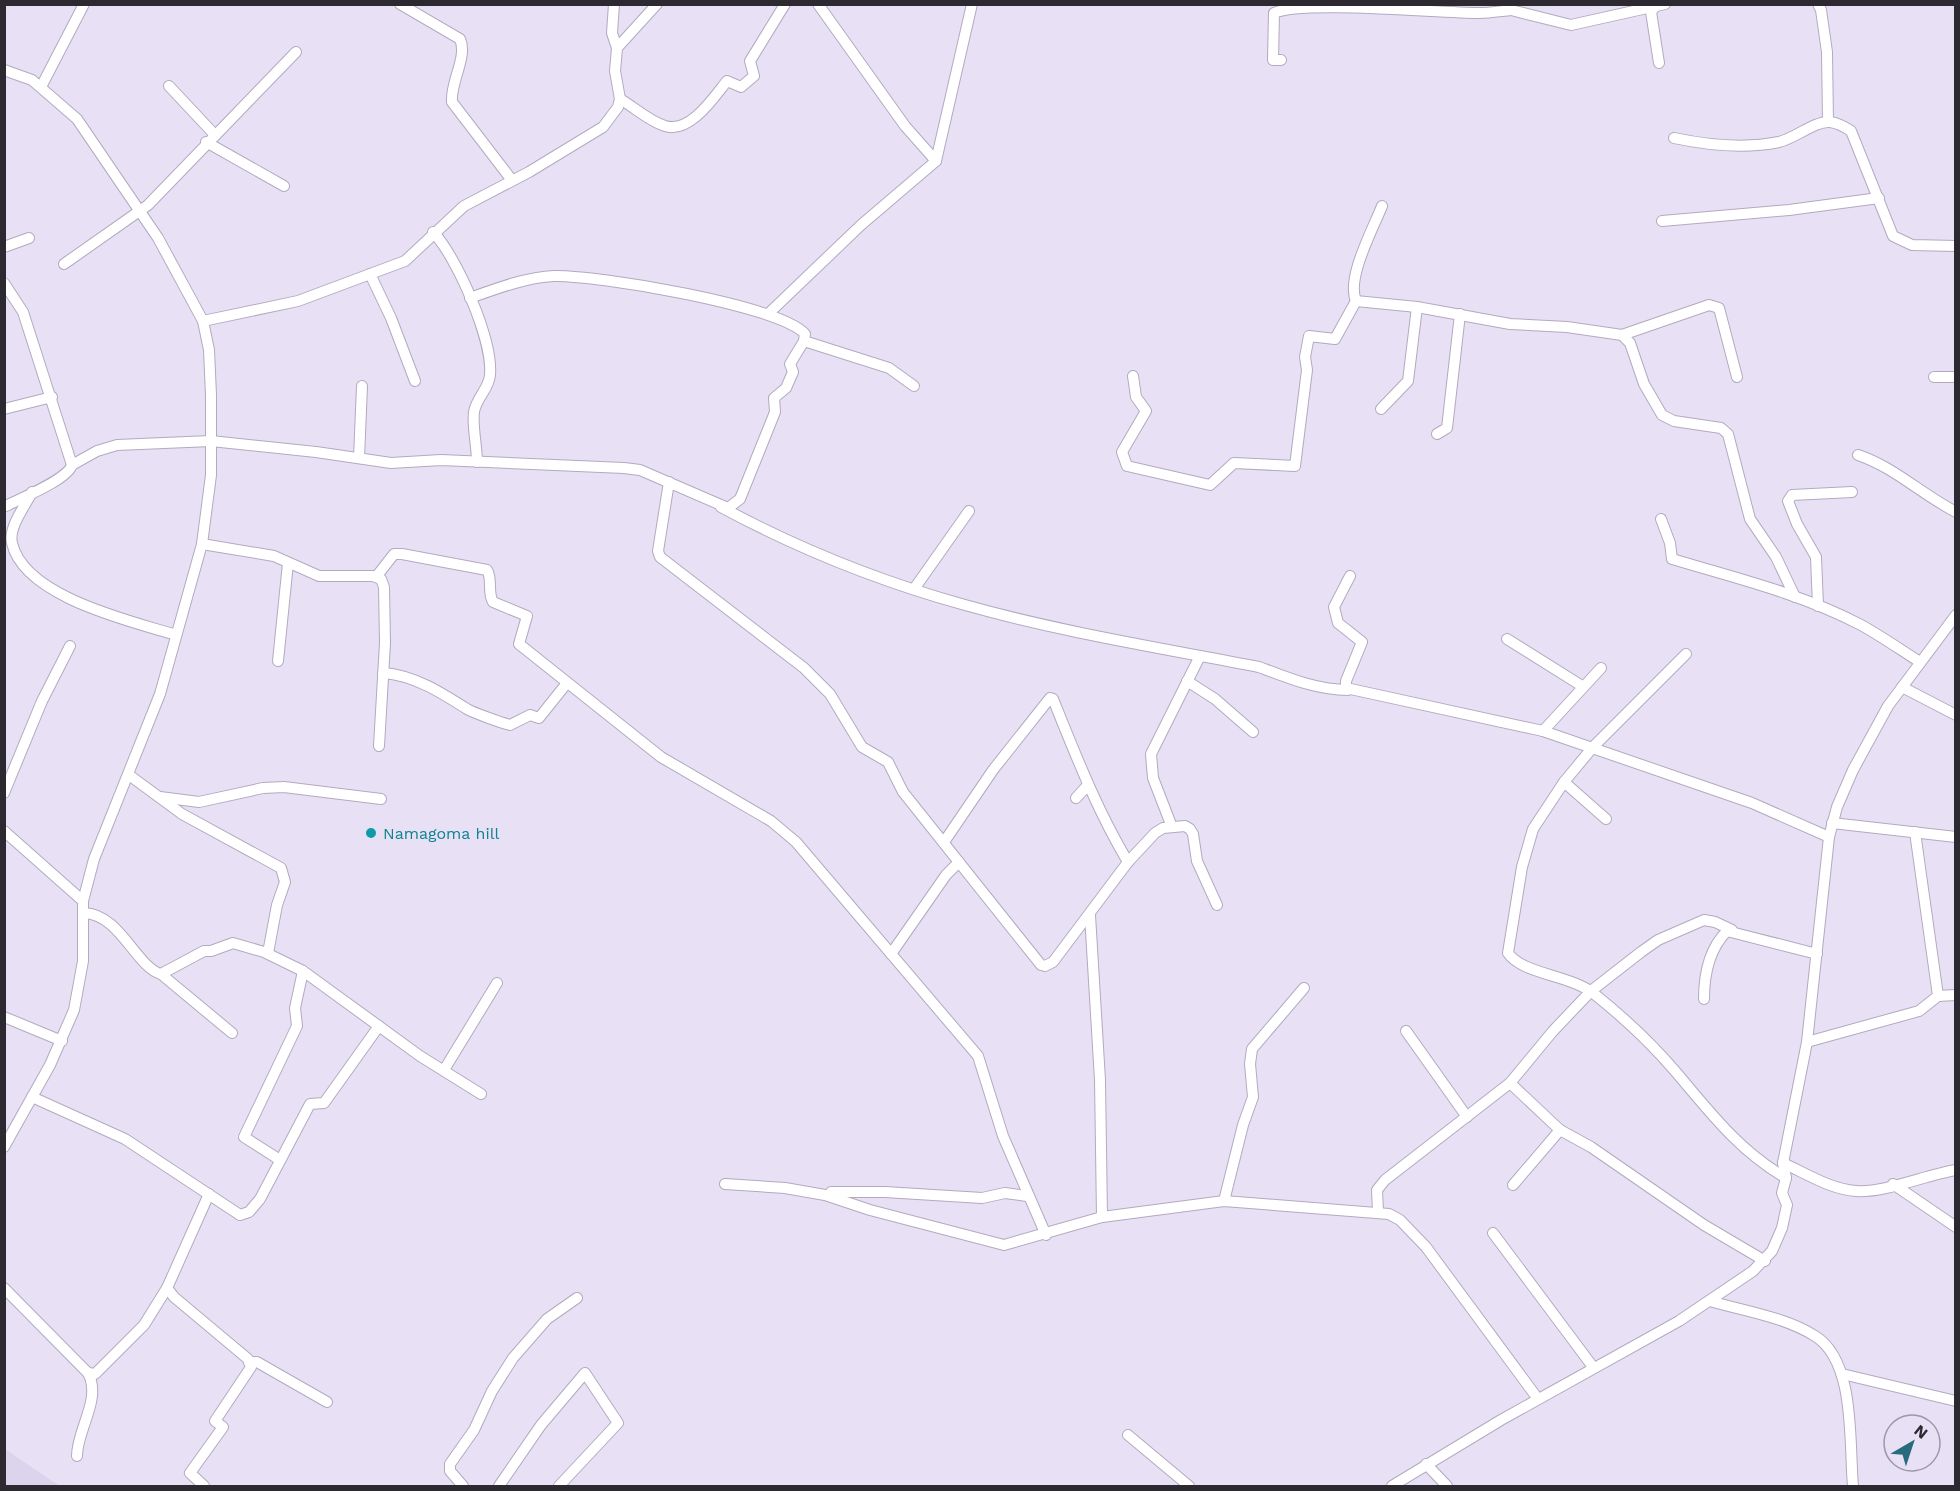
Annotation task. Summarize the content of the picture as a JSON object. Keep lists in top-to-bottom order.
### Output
{
  "places": ["Namagoma hill"],
  "north": "top right"
}
